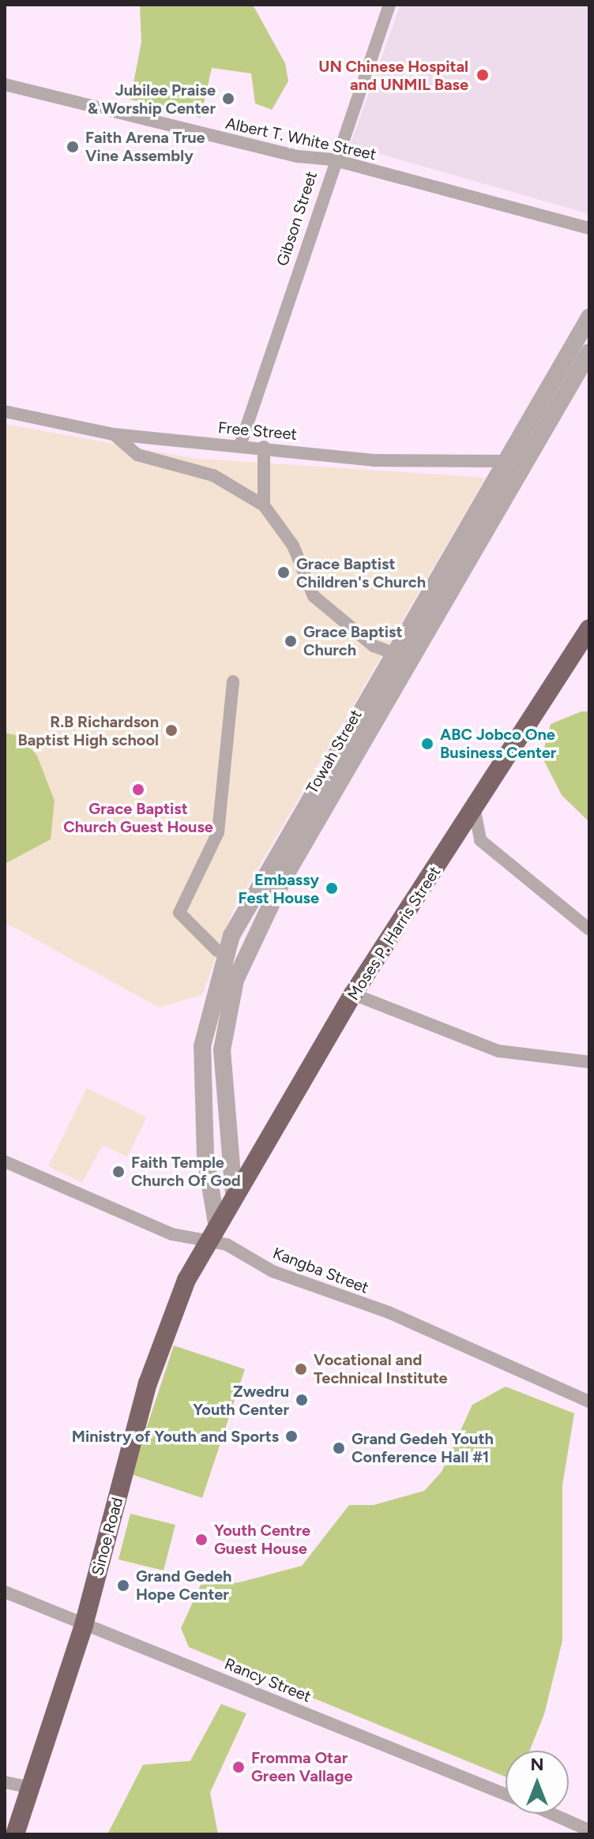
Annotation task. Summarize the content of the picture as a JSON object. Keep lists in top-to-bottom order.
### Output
{
  "streets": {
    "highway": ["Moses P. Harris Street", "Sinoe Road"],
    "street": [
      "Albert T. White Street",
      "Gibson Street",
      "Free Street",
      "Towah Street",
      "Kangba Street",
      "Rancy Street"
    ]
  },
  "crossings": [
    ["Albert T. White Street", "Gibson Street"],
    ["Gibson Street", "Free Street"],
    ["Free Street", "Towah Street"],
    ["Towah Street", "Moses P. Harris Street"],
    ["Moses P. Harris Street", "Kangba Street"],
    ["Moses P. Harris Street", "Sinoe Road"],
    ["Kangba Street", "Sinoe Road"],
    ["Sinoe Road", "Rancy Street"]
  ],
  "places": [
    "UN Chinese Hospital and UNMIL Base",
    "Jubilee Praise & Worship Center",
    "Faith Arena True Vine Assembly",
    "Grace Baptist Children's Church",
    "Grace Baptist Church",
    "R.B Richardson Baptist High school",
    "ABC Jobco One Business Center",
    "Grace Baptist Church Guest House",
    "Embassy Fest House",
    "Faith Temple Church Of God",
    "Vocational and Technical Institute",
    "Zwedru Youth Center",
    "Ministry of Youth and Sports",
    "Grand Gedeh Youth Conference Hall #1",
    "Youth Centre Guest House",
    "Grand Gedeh Hope Center",
    "Fromma Otar Green Vallage"
  ],
  "north": "top"
}
